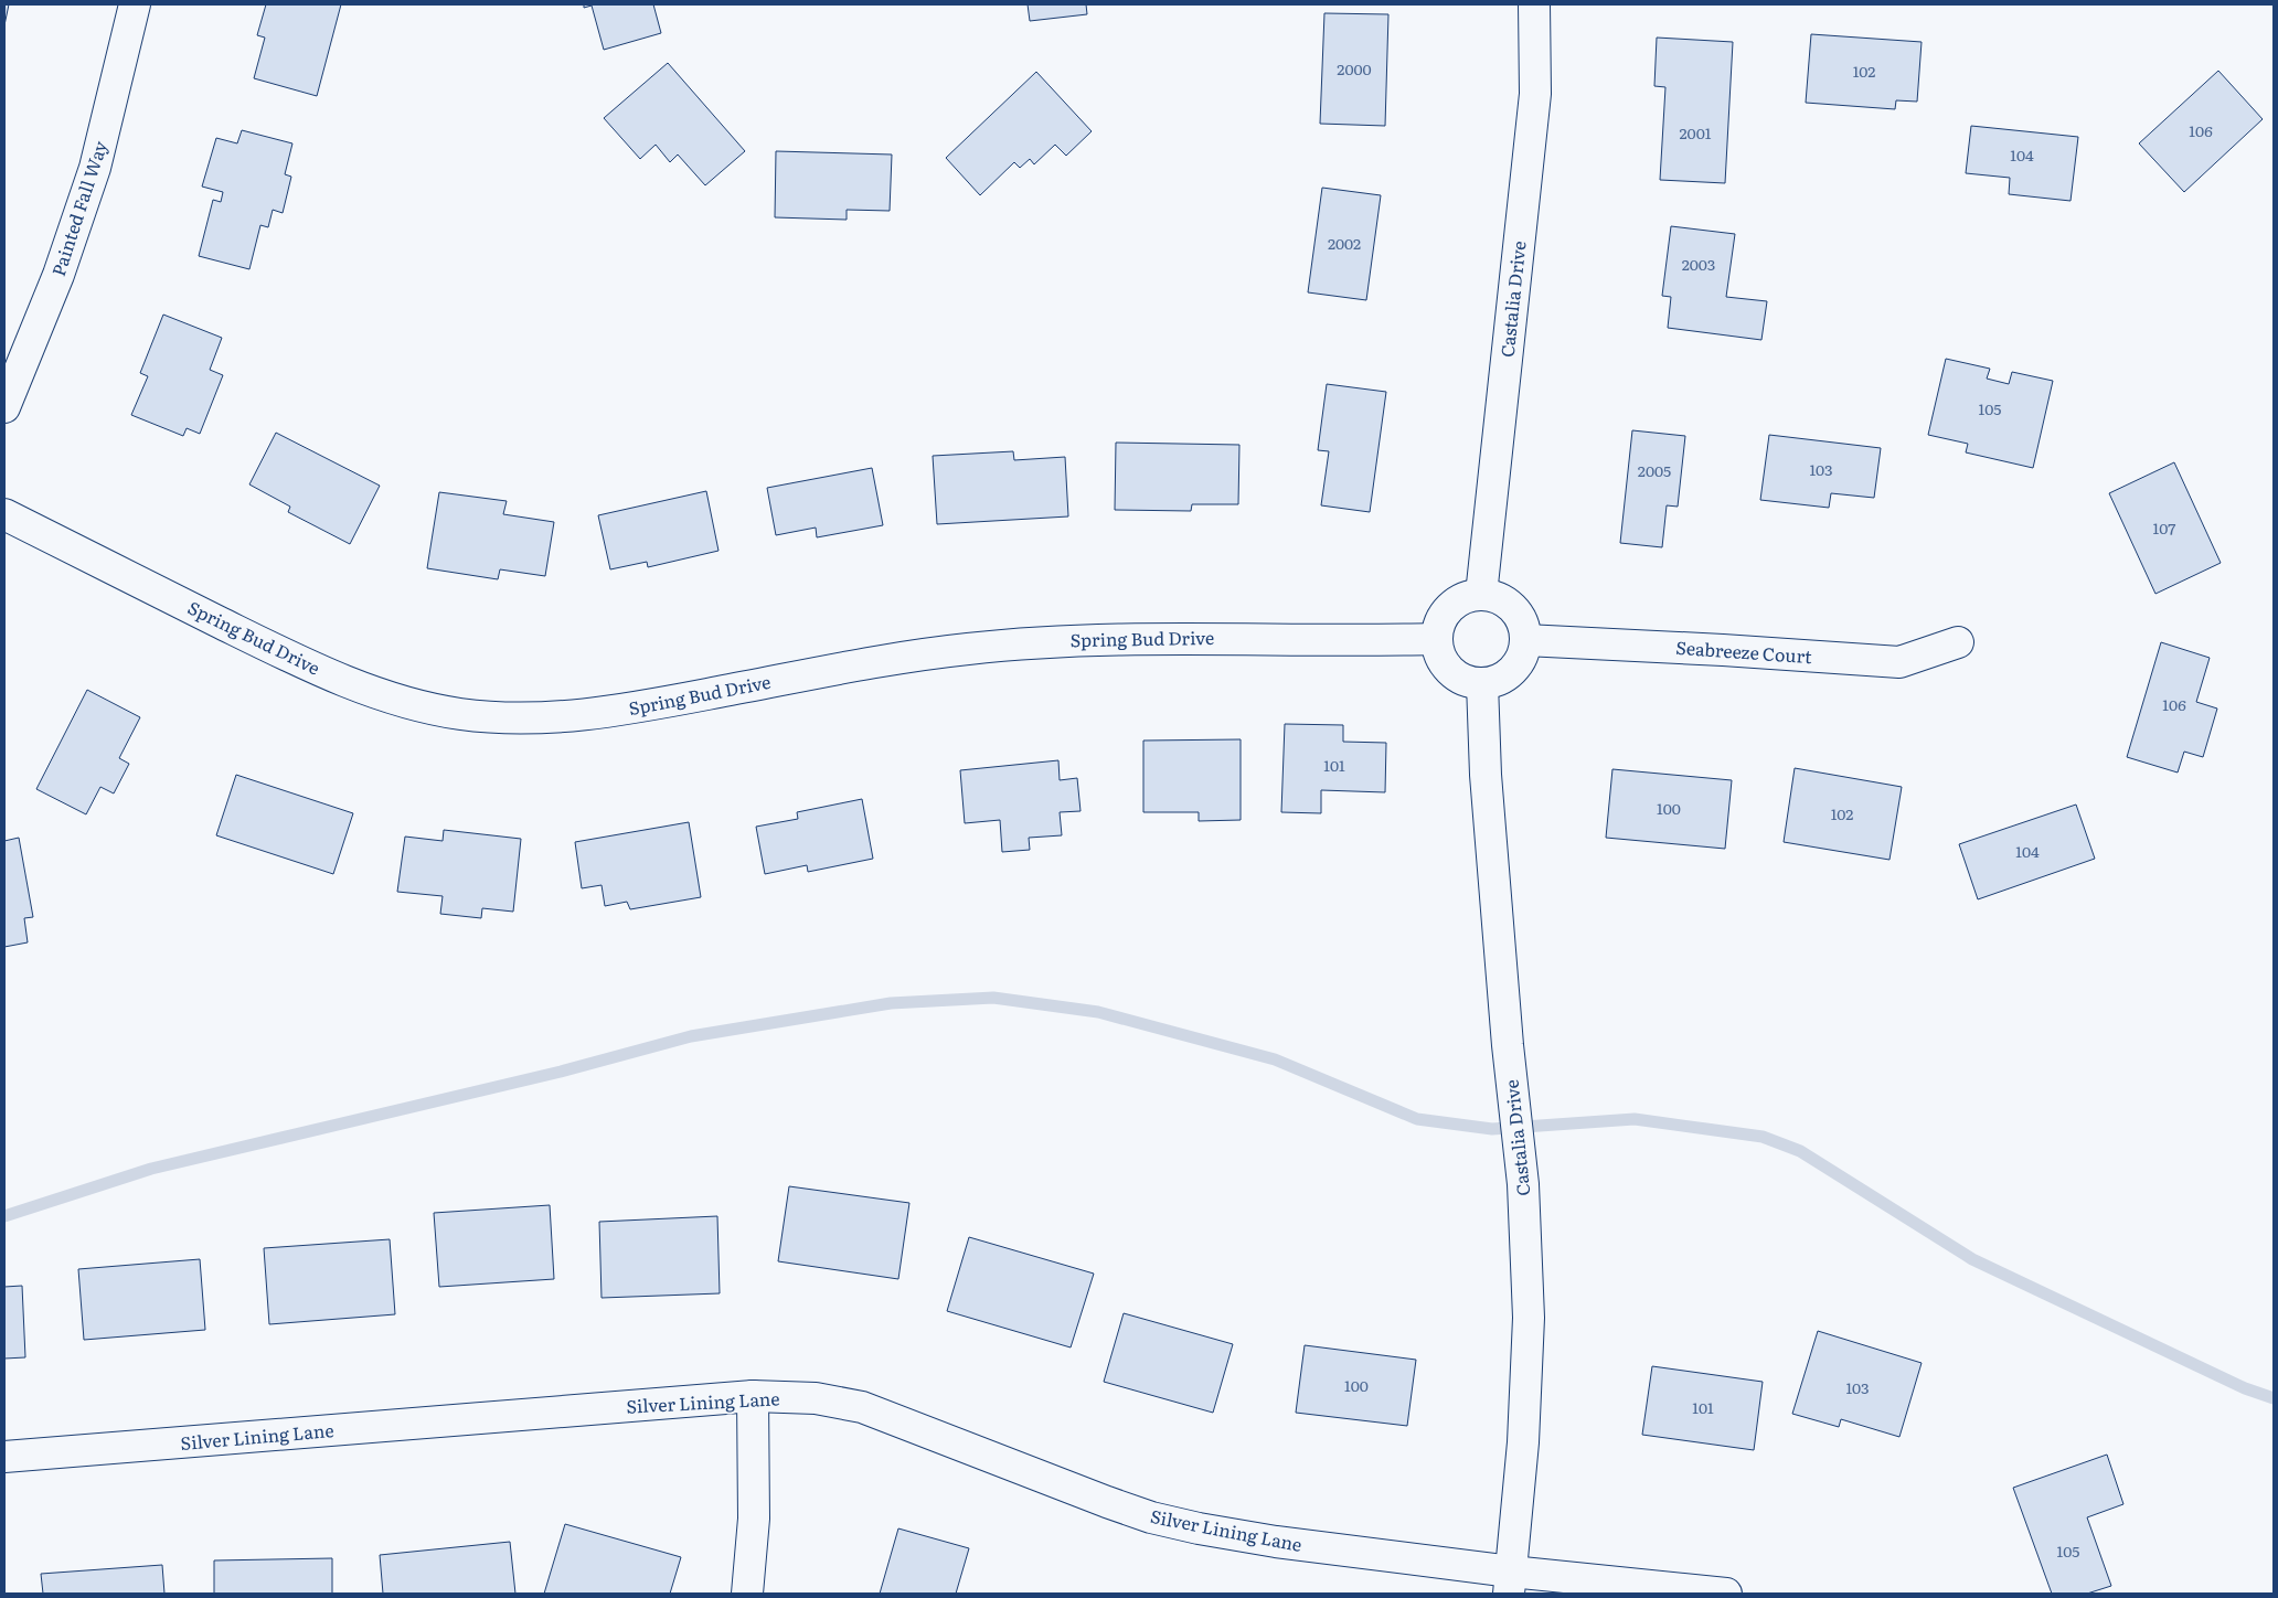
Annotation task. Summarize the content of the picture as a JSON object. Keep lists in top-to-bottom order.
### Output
{
  "streets": {
    "street": [
      "Painted Fall Way",
      "Castalia Drive",
      "Spring Bud Drive",
      "Seabreeze Court",
      "Silver Lining Lane"
    ]
  },
  "crossings": [
    ["Castalia Drive", "Spring Bud Drive"],
    ["Castalia Drive", "Seabreeze Court"],
    ["Castalia Drive", "Silver Lining Lane"],
    ["Spring Bud Drive", "Seabreeze Court"]
  ],
  "house_numbers": [
    "2000",
    "102",
    "106",
    "2001",
    "104",
    "2002",
    "2003",
    "105",
    "103",
    "2005",
    "107",
    "106",
    "101",
    "100",
    "102",
    "104",
    "100",
    "103",
    "101",
    "105"
  ]
}
